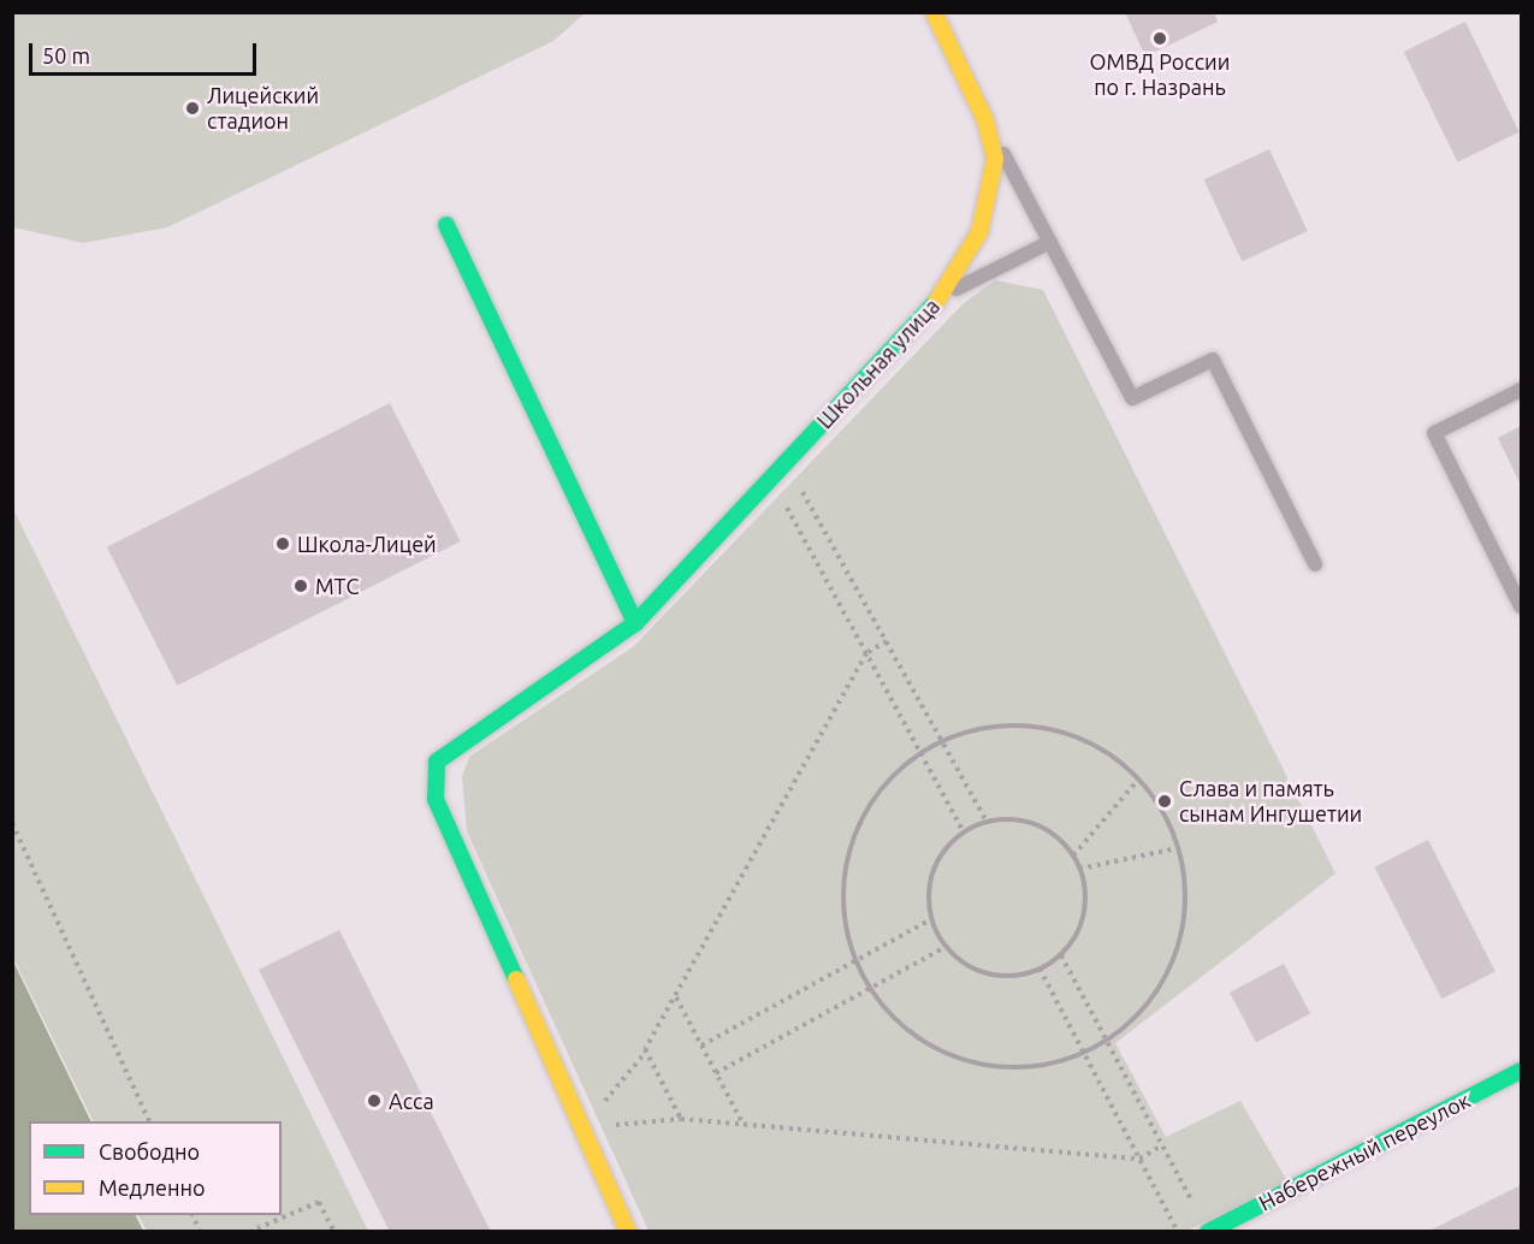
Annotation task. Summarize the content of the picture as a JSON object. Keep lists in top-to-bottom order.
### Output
{
  "streets": {
    "street": ["Школьная улица", "Набережный переулок"]
  },
  "places": [
    "ОМВД России по г. Назрань",
    "Лицейский стадион",
    "Школа-Лицей",
    "МТС",
    "Слава и память сынам Ингушетии",
    "Асса"
  ],
  "legend": ["Свободно", "Медленно"],
  "scale_bar": "50 m"
}
